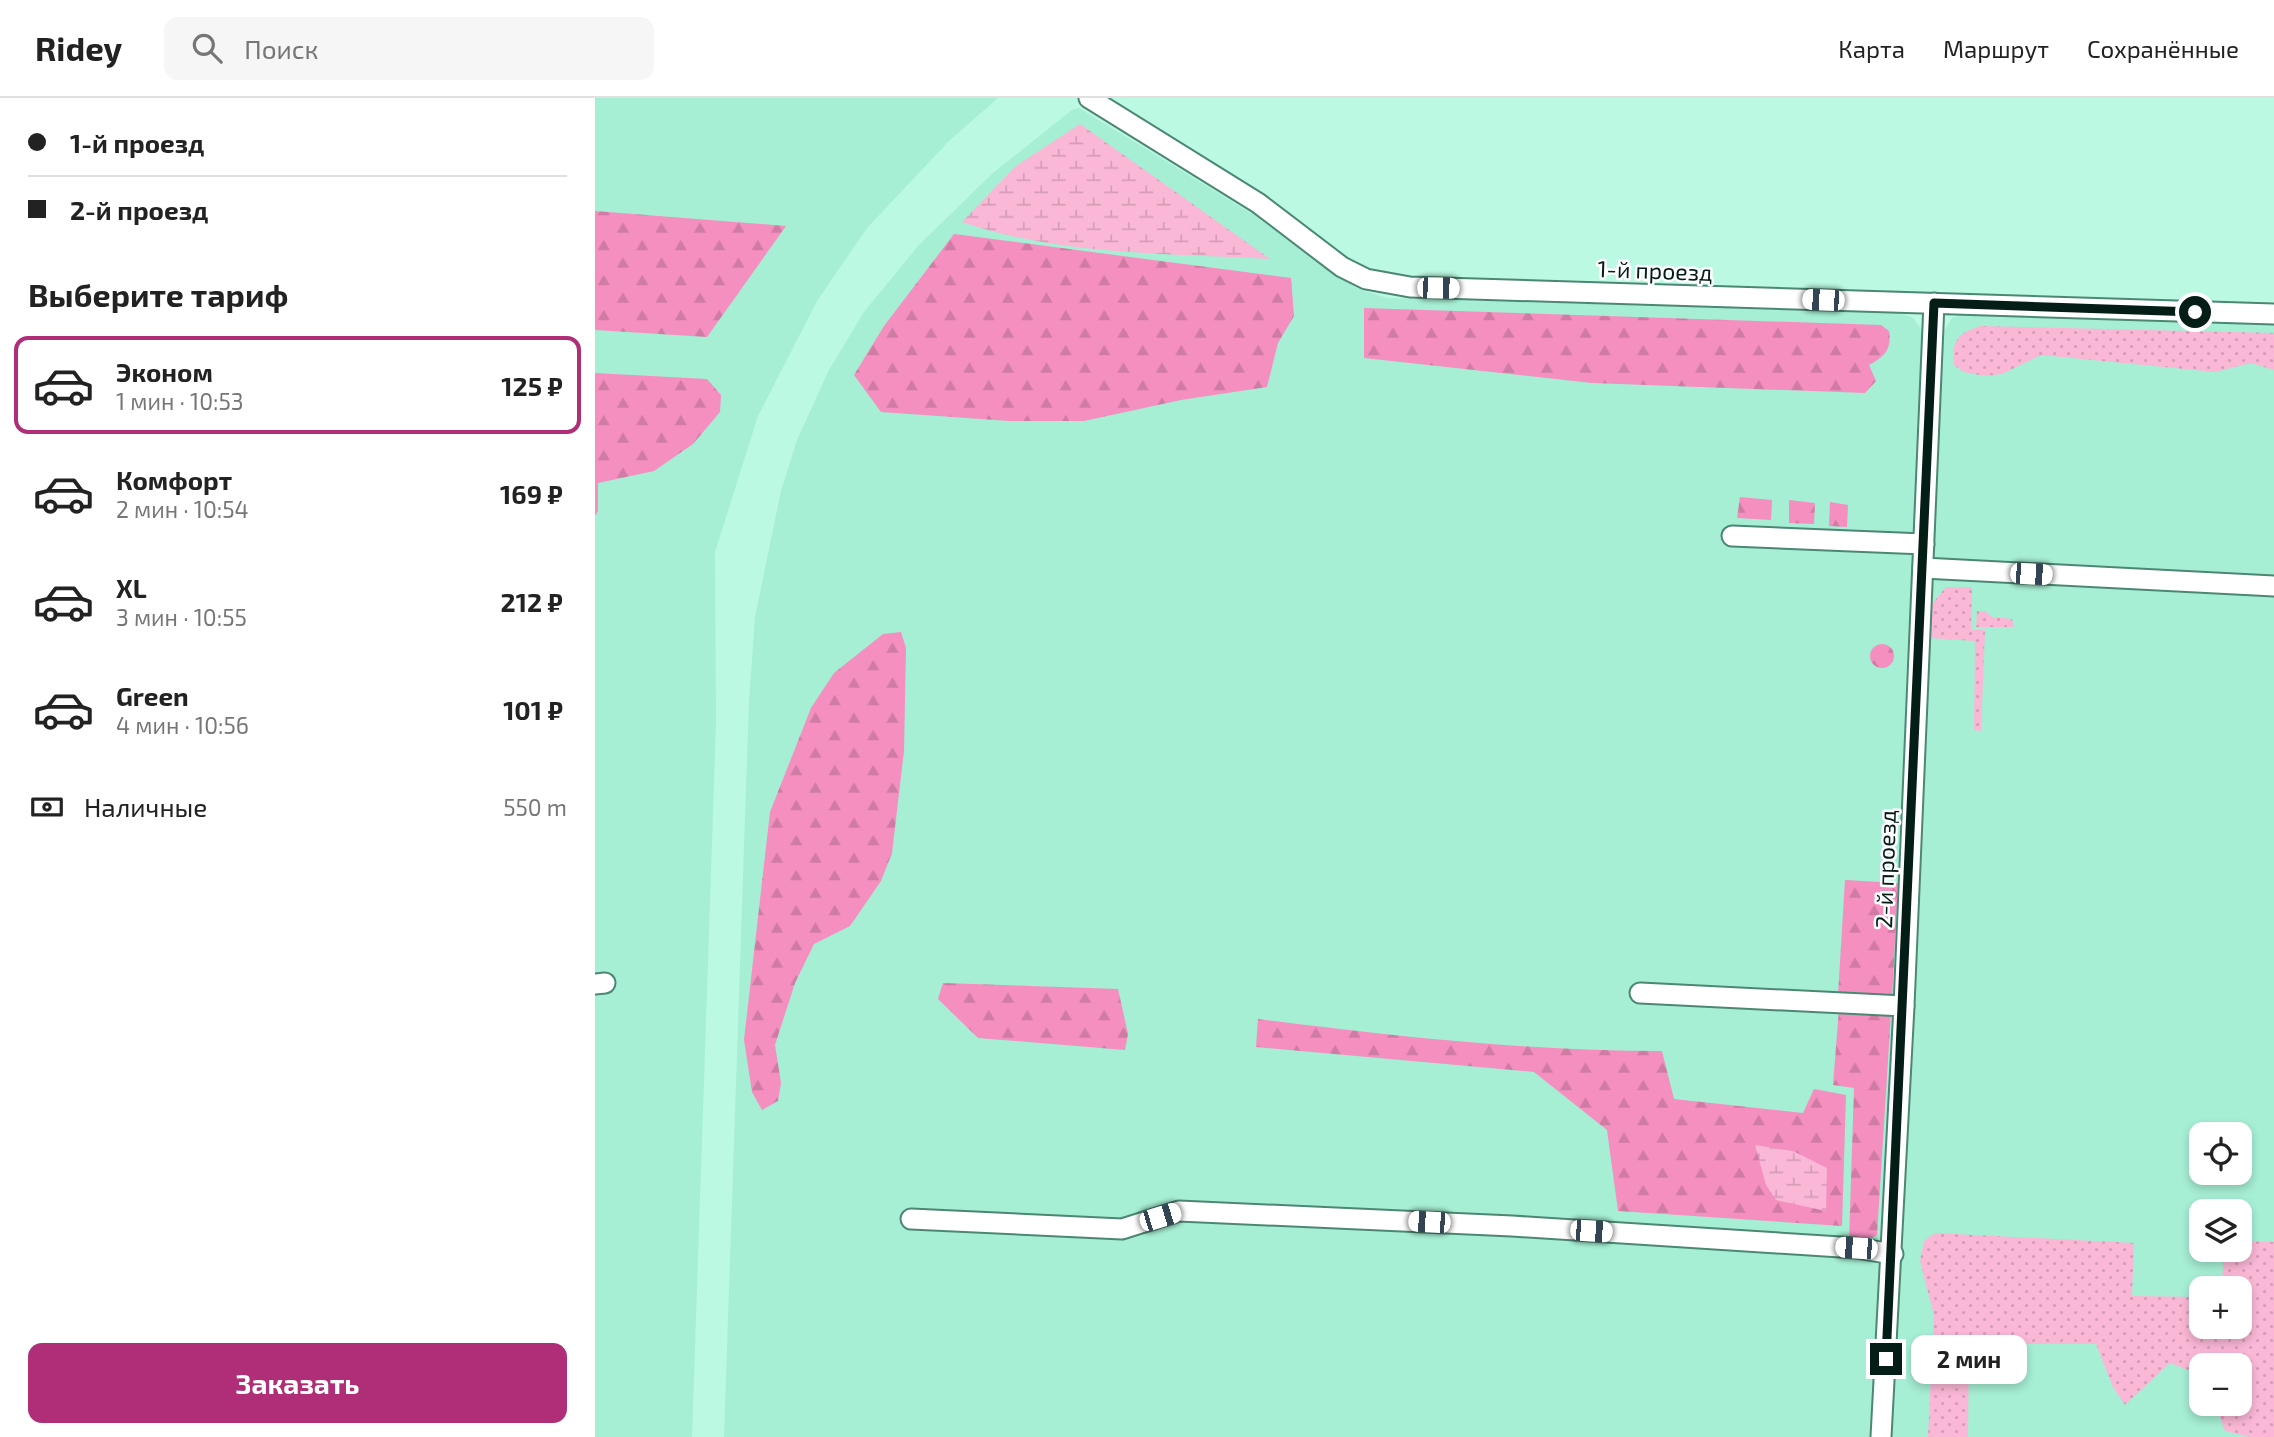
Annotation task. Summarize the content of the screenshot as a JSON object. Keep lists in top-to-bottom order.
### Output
{
  "streets": {
    "street": ["1-й проезд", "2-й проезд"]
  },
  "crossings": [
    ["1-й проезд", "2-й проезд"]
  ],
  "page": {
    "header": "Ridey",
    "search": "Поиск",
    "nav": ["Карта", "Маршрут", "Сохранённые"],
    "banner": ["1-й проезд", "2-й проезд"],
    "heading": "Выберите тариф",
    "list": [
      {
        "name": "Эконом",
        "note": "1 мин · 10:53",
        "value": "125 ₽"
      },
      {
        "name": "Комфорт",
        "note": "2 мин · 10:54",
        "value": "169 ₽"
      },
      {
        "name": "XL",
        "note": "3 мин · 10:55",
        "value": "212 ₽"
      },
      {
        "name": "Green",
        "note": "4 мин · 10:56",
        "value": "101 ₽"
      }
    ],
    "pay": ["Наличные", "550 m"],
    "map_buttons": ["+", "−"],
    "buttons": "Заказать",
    "bubble": "2 мин"
  }
}
